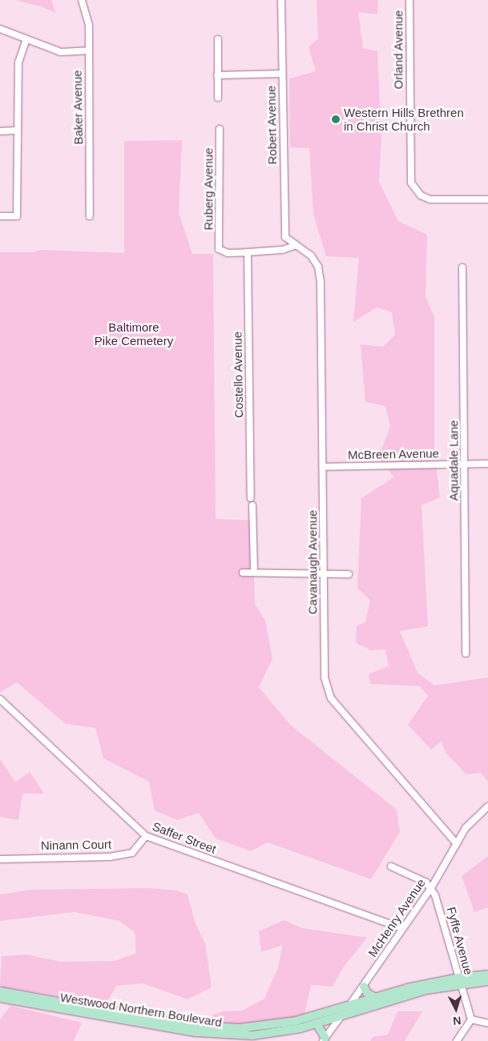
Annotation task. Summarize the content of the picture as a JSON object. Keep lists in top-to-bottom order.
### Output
{
  "streets": {
    "main road": ["Westwood Northern Boulevard"],
    "street": [
      "Orland Avenue",
      "Baker Avenue",
      "Robert Avenue",
      "Ruberg Avenue",
      "Costello Avenue",
      "McBreen Avenue",
      "Aquadale Lane",
      "Cavanaugh Avenue",
      "Saffer Street",
      "Ninann Court",
      "McHenry Avenue",
      "Fyffe Avenue"
    ]
  },
  "crossings": [
    ["Robert Avenue", "Cavanaugh Avenue"],
    ["Ruberg Avenue", "Costello Avenue"],
    ["McBreen Avenue", "Aquadale Lane"],
    ["McBreen Avenue", "Cavanaugh Avenue"],
    ["Cavanaugh Avenue", "McHenry Avenue"],
    ["Saffer Street", "Ninann Court"],
    ["Saffer Street", "McHenry Avenue"],
    ["McHenry Avenue", "Fyffe Avenue"],
    ["McHenry Avenue", "Westwood Northern Boulevard"],
    ["Fyffe Avenue", "Westwood Northern Boulevard"]
  ],
  "parks": ["Baltimore Pike Cemetery"],
  "places": ["Western Hills Brethren in Christ Church"],
  "north": "bottom"
}
